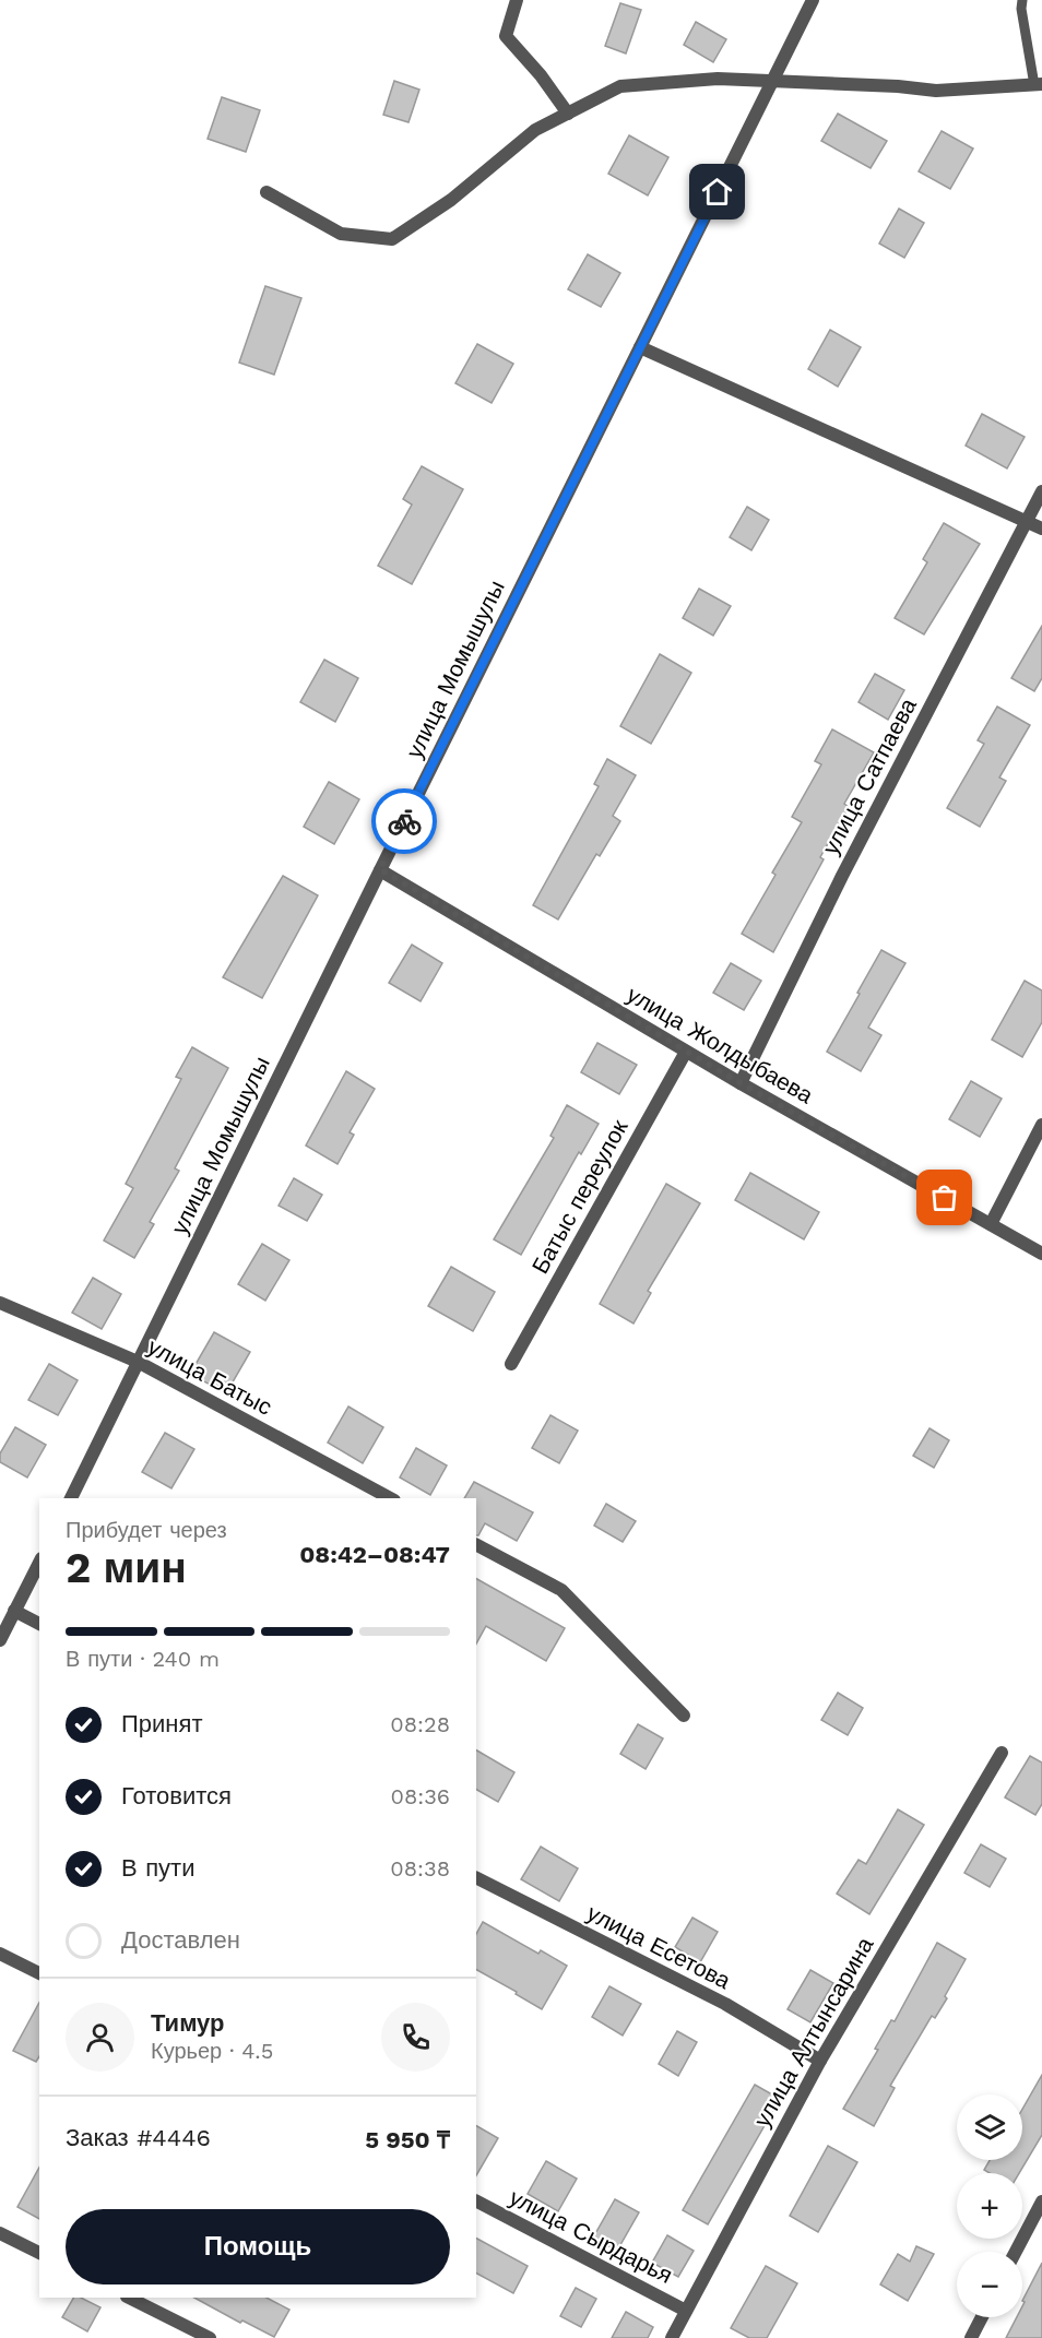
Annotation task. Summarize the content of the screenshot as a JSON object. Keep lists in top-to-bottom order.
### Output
{
  "streets": {
    "street": [
      "улица Момышулы",
      "улица Сатпаева",
      "улица Жолдыбаева",
      "Батыс переулок",
      "улица Батыс",
      "улица Есетова",
      "улица Алтынсарина",
      "улица Сырдарья"
    ]
  },
  "crossings": [
    ["улица Момышулы", "улица Жолдыбаева"],
    ["улица Момышулы", "улица Батыс"],
    ["улица Сатпаева", "улица Жолдыбаева"],
    ["улица Жолдыбаева", "Батыс переулок"],
    ["улица Есетова", "улица Алтынсарина"],
    ["улица Алтынсарина", "улица Сырдарья"]
  ],
  "page": {
    "heading": ["2 мин", "Прибудет через", "08:42–08:47"],
    "panel": [
      "Тимур",
      "Курьер · 4.5",
      "Заказ #4446",
      "5 950 ₸"
    ],
    "bar": "В пути · 240 m",
    "list": [
      ["Принят", "08:28"],
      ["Готовится", "08:36"],
      ["В пути", "08:38"],
      "Доставлен"
    ],
    "map_buttons": ["+", "−"],
    "buttons": "Помощь"
  }
}
